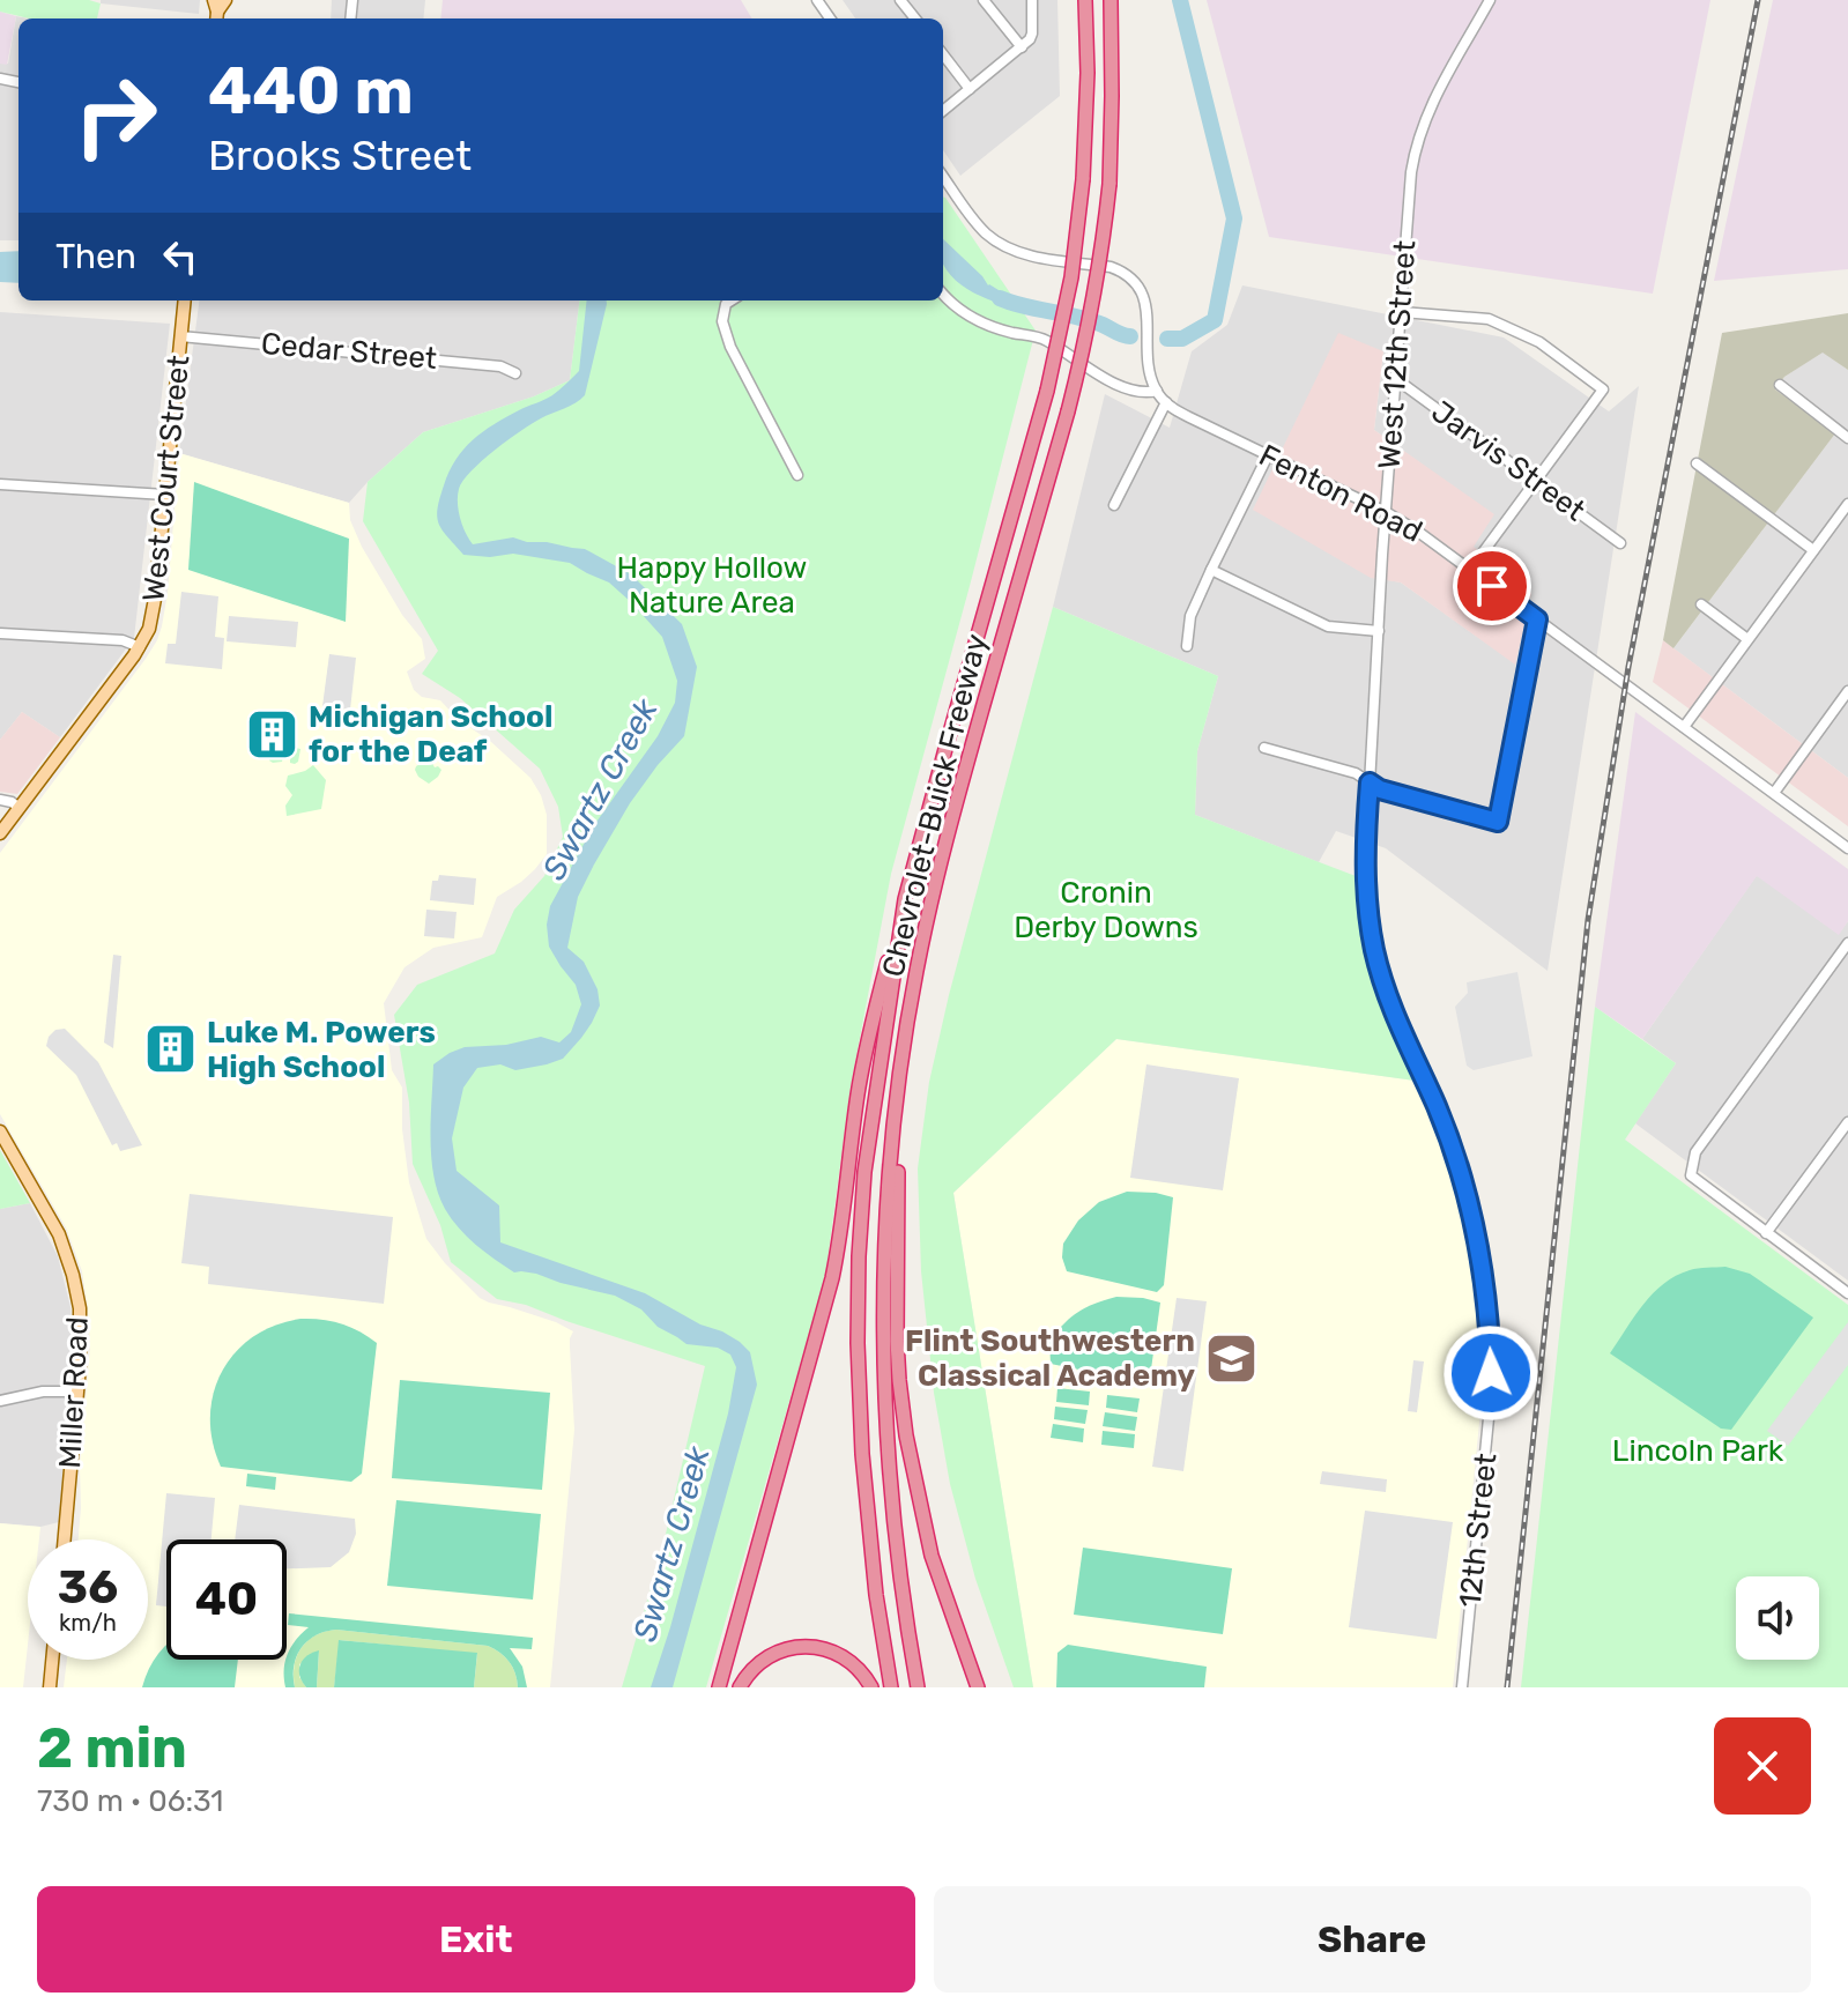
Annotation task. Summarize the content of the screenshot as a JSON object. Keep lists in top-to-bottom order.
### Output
{
  "streets": {
    "highway": ["Chevrolet-Buick Freeway"],
    "main road": ["West Court Street", "Miller Road"],
    "street": [
      "Cedar Street",
      "West 12th Street",
      "Jarvis Street",
      "Fenton Road",
      "12th Street"
    ]
  },
  "crossings": [
    ["Cedar Street", "West Court Street"],
    ["West 12th Street", "Jarvis Street"],
    ["West 12th Street", "Fenton Road"],
    ["West 12th Street", "12th Street"]
  ],
  "water": ["Swartz Creek"],
  "parks": ["Happy Hollow Nature Area", "Cronin Derby Downs", "Lincoln Park"],
  "places": {
    "building": ["Michigan School for the Deaf", "Luke M. Powers High School"],
    "school or university": ["Flint Southwestern Classical Academy"]
  },
  "page": {
    "turn": ["440 m", "Brooks Street"],
    "then": "Then",
    "speed": "36 km/h",
    "limit": "40",
    "heading": ["2 min", "730 m · 06:31"],
    "buttons": ["Exit", "Share"]
  }
}
